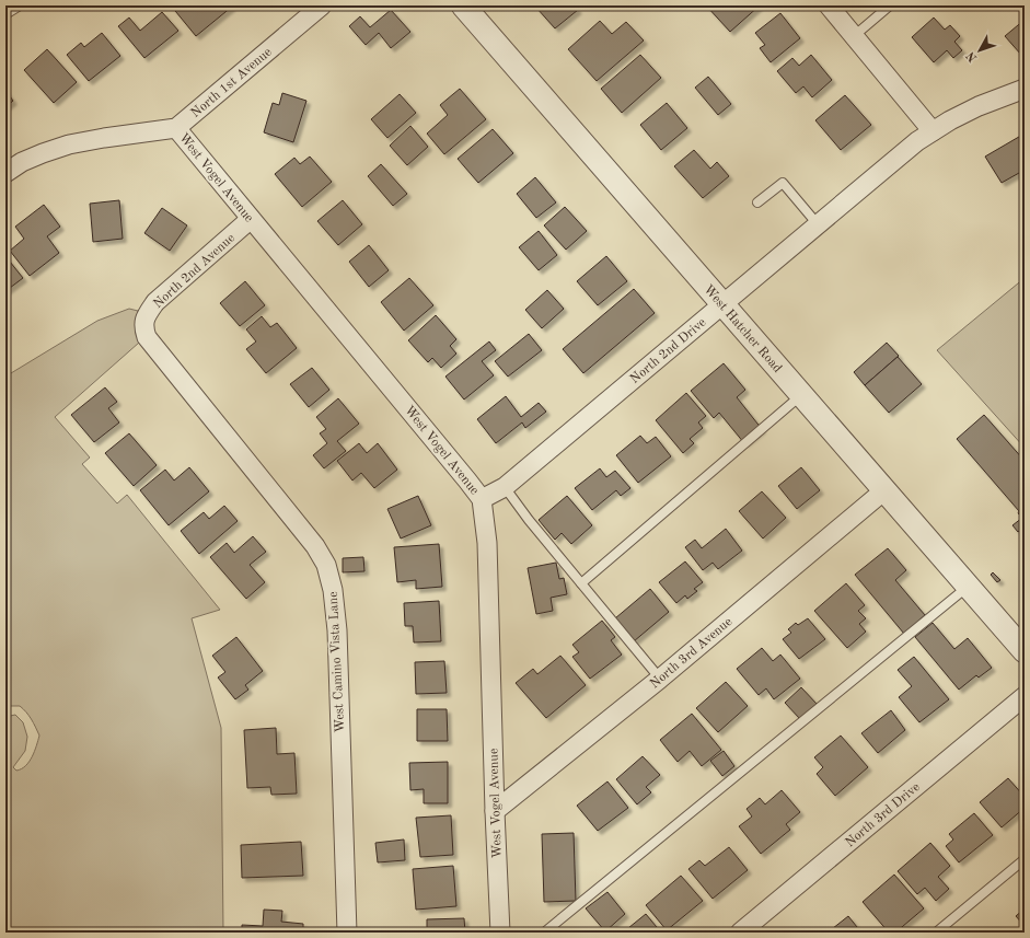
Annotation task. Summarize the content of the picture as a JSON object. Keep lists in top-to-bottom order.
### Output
{
  "streets": {
    "street": [
      "North 1st Avenue",
      "West Vogel Avenue",
      "North 2nd Avenue",
      "West Hatcher Road",
      "North 2nd Drive",
      "North 3rd Avenue",
      "West Camino Vista Lane",
      "North 3rd Drive"
    ]
  },
  "crossings": [
    ["North 1st Avenue", "West Vogel Avenue"],
    ["West Vogel Avenue", "North 2nd Avenue"],
    ["West Vogel Avenue", "North 2nd Drive"],
    ["West Vogel Avenue", "North 3rd Avenue"],
    ["North 2nd Avenue", "West Camino Vista Lane"],
    ["West Hatcher Road", "North 2nd Drive"],
    ["West Hatcher Road", "North 3rd Avenue"]
  ],
  "north": "bottom left"
}
